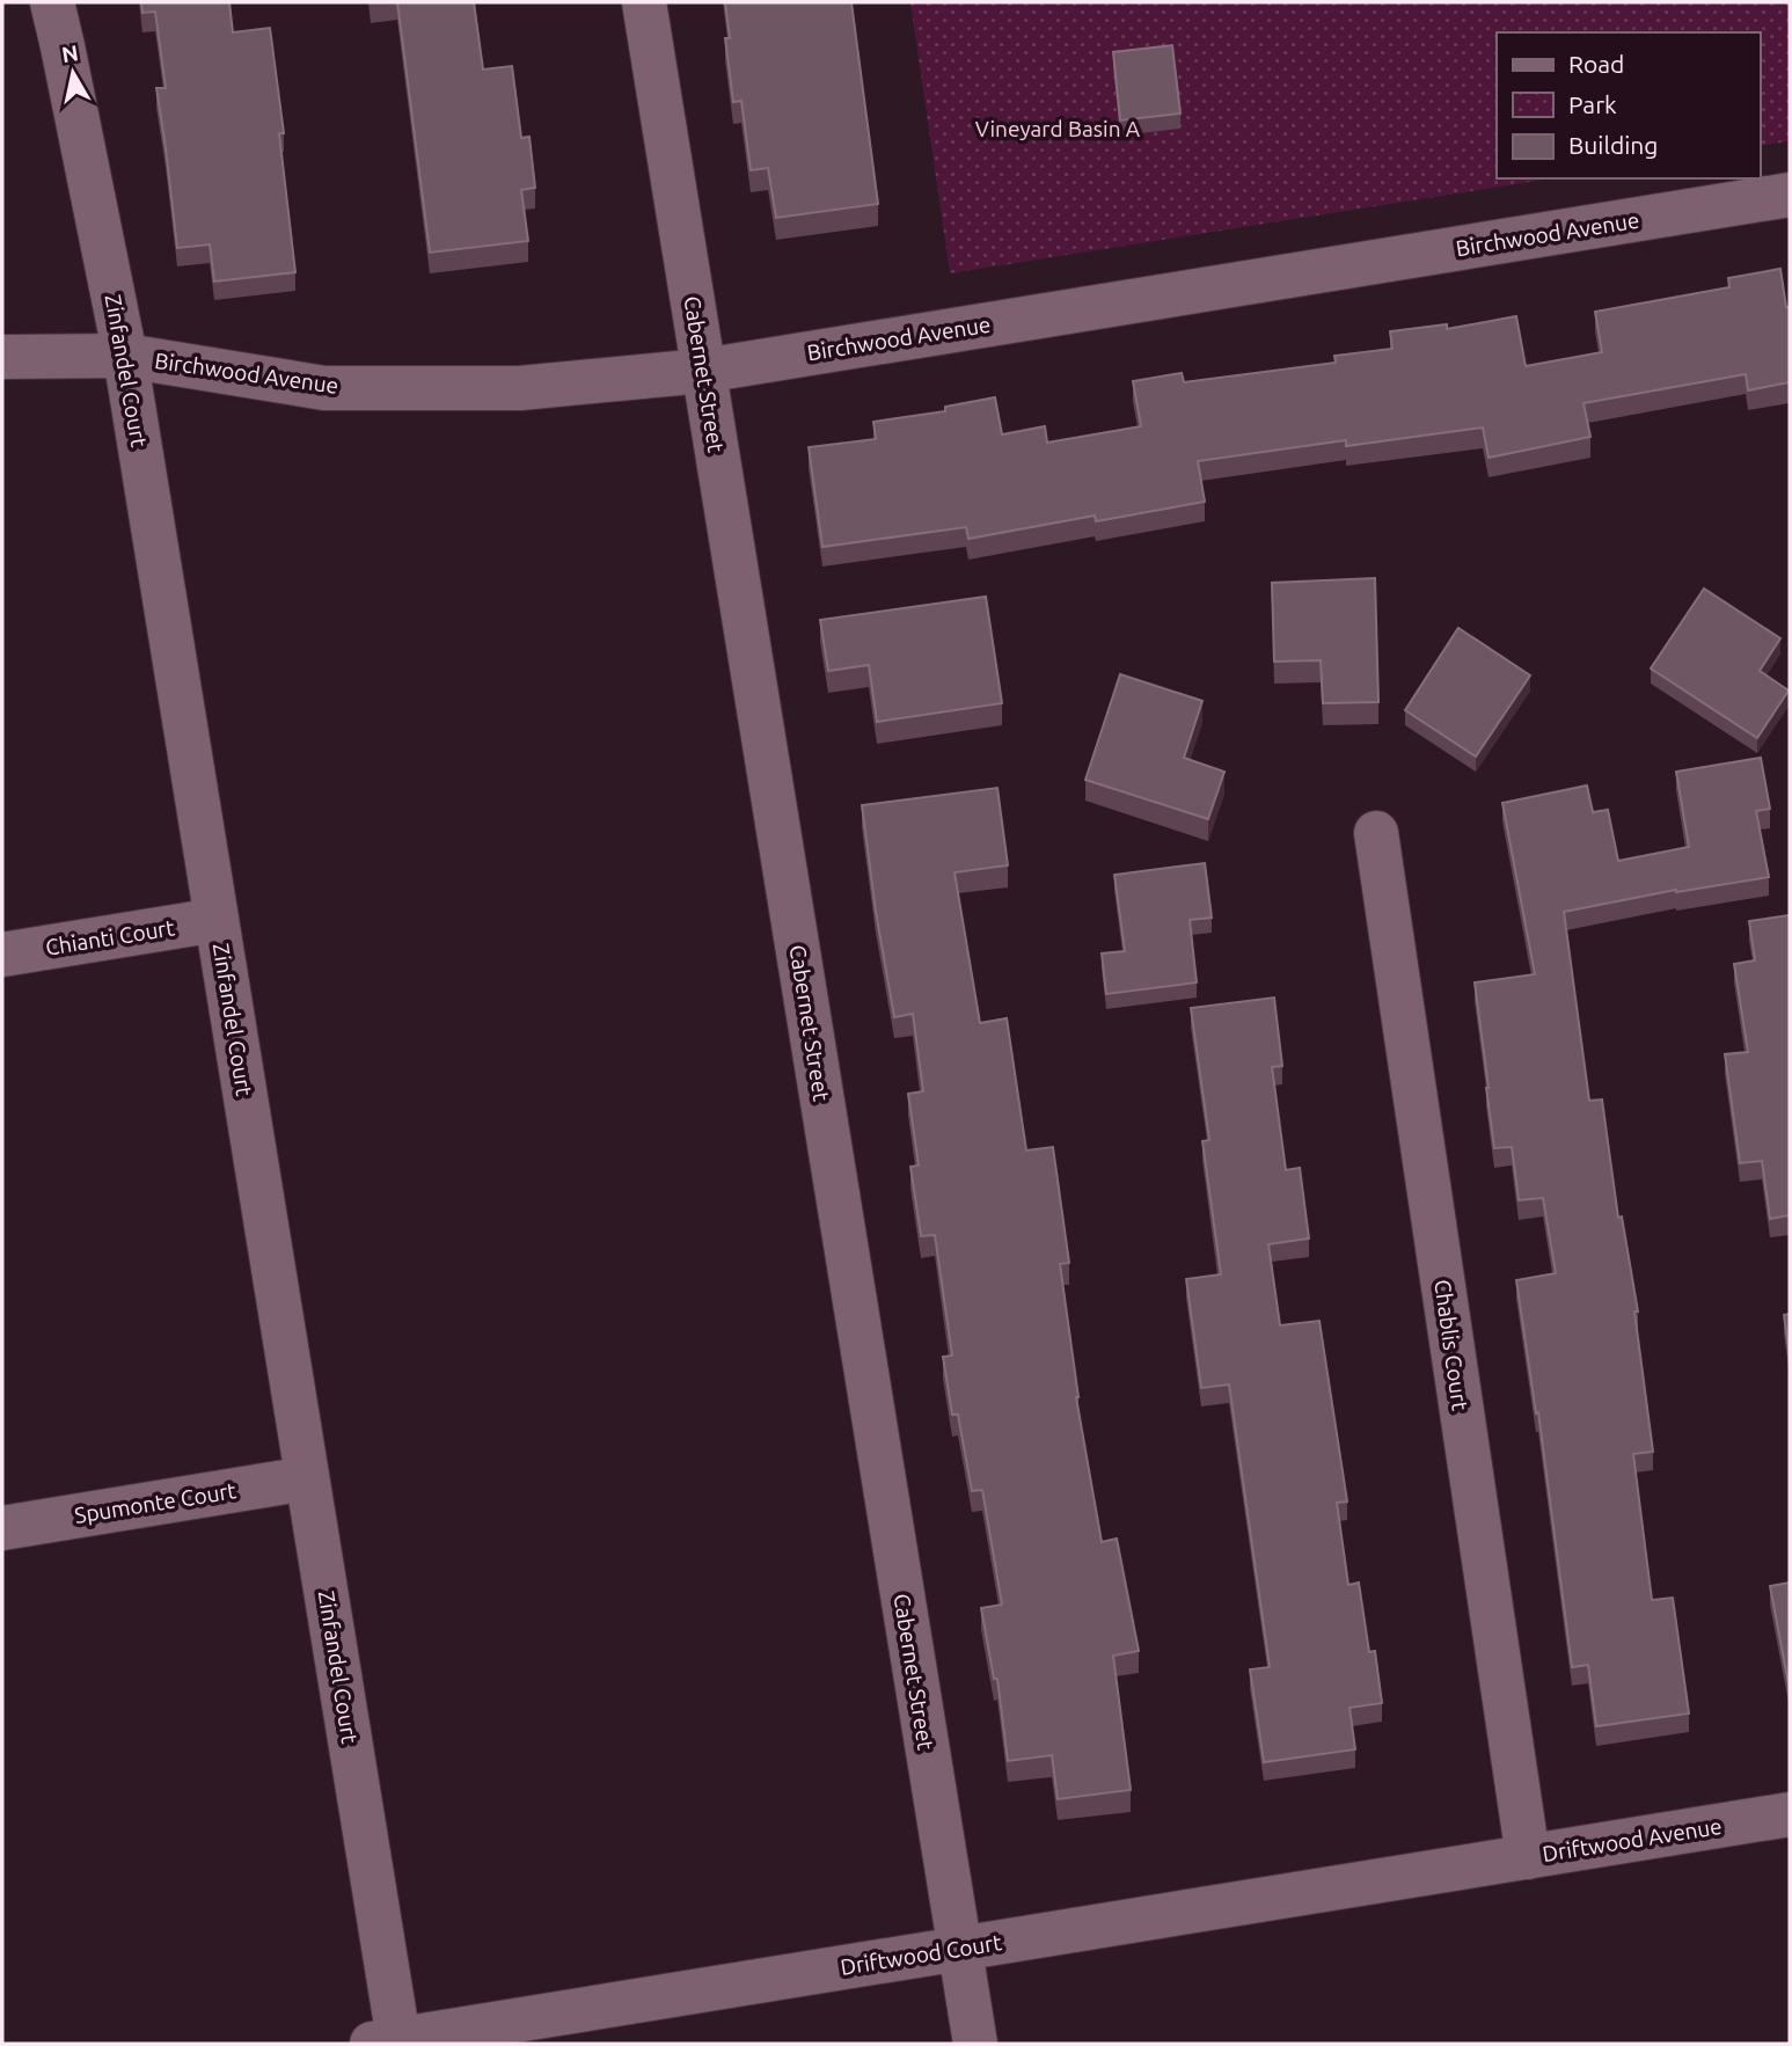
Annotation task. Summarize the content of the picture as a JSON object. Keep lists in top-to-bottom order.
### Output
{
  "streets": {
    "street": [
      "Birchwood Avenue",
      "Zinfandel Court",
      "Cabernet Street",
      "Chianti Court",
      "Chablis Court",
      "Spumonte Court",
      "Driftwood Avenue",
      "Driftwood Court"
    ]
  },
  "crossings": [
    ["Birchwood Avenue", "Zinfandel Court"],
    ["Birchwood Avenue", "Cabernet Street"],
    ["Zinfandel Court", "Chianti Court"],
    ["Zinfandel Court", "Spumonte Court"],
    ["Zinfandel Court", "Driftwood Court"],
    ["Cabernet Street", "Driftwood Court"],
    ["Chablis Court", "Driftwood Avenue"],
    ["Driftwood Avenue", "Driftwood Court"]
  ],
  "parks": ["Vineyard Basin A"],
  "legend": ["Road", "Park", "Building"],
  "north": "top"
}
